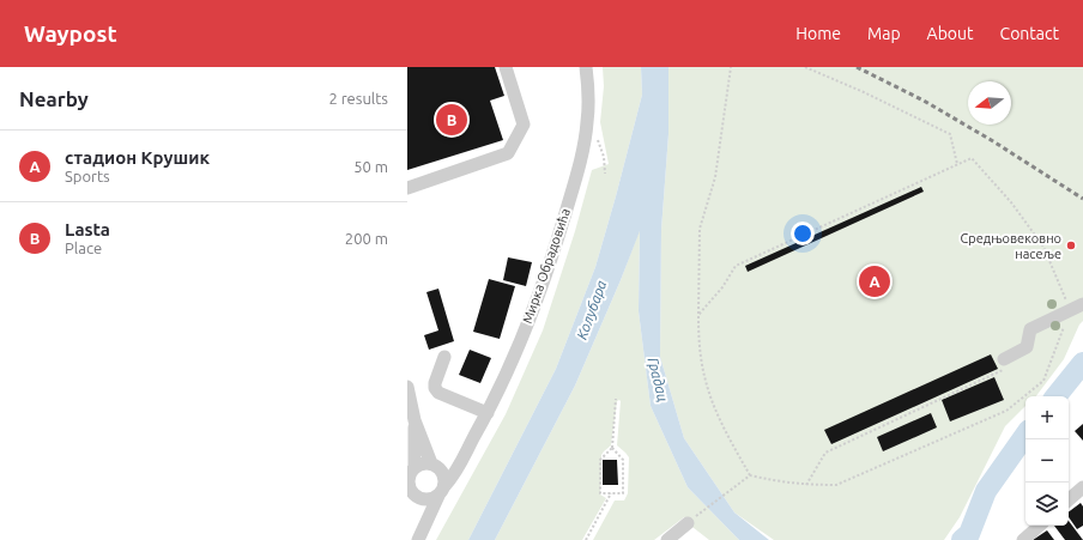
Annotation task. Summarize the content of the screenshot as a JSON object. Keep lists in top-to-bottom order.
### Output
{
  "streets": {
    "street": ["Мирка Обрадовића"]
  },
  "water": ["Колубара", "Градац"],
  "places": ["Средњовековно насеље"],
  "north": "left",
  "page": {
    "header": "Waypost",
    "nav": [
      "Home",
      "Map",
      "About",
      "Contact"
    ],
    "heading": ["Nearby", "2 results"],
    "pins": ["B", "A"],
    "list": [
      {
        "mark": "A",
        "name": "стадион Крушик",
        "note": "Sports",
        "value": "50 m"
      },
      {
        "mark": "B",
        "name": "Lasta",
        "note": "Place",
        "value": "200 m"
      }
    ],
    "map_buttons": ["+", "−"]
  }
}
